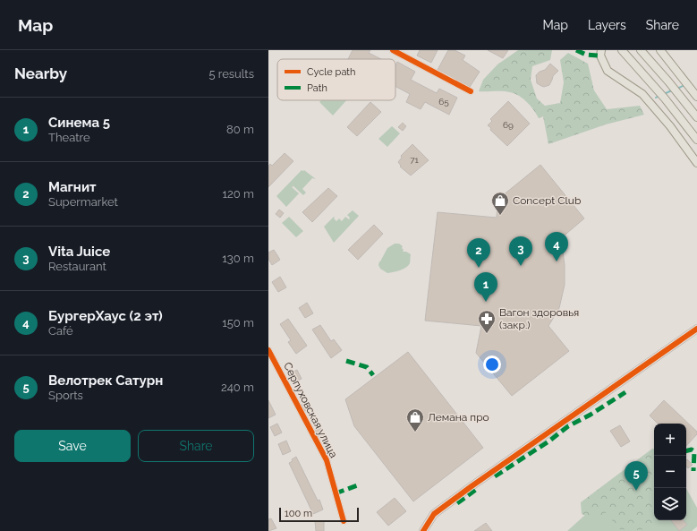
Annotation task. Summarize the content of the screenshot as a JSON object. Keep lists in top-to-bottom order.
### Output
{
  "streets": {
    "street": ["Серпуховская улица"]
  },
  "places": {
    "shop": ["Concept Club", "Лемана про"],
    "pharmacy": ["Вагон здоровья (закр.)"]
  },
  "house_numbers": ["65", "69", "71"],
  "legend": ["Cycle path", "Path"],
  "scale_bar": "100 m",
  "page": {
    "header": "Map",
    "nav": ["Map", "Layers", "Share"],
    "heading": ["Nearby", "5 results"],
    "list": [
      {
        "mark": "1",
        "name": "Синема 5",
        "note": "Theatre",
        "value": "80 m"
      },
      {
        "mark": "2",
        "name": "Магнит",
        "note": "Supermarket",
        "value": "120 m"
      },
      {
        "mark": "3",
        "name": "Vita Juice",
        "note": "Restaurant",
        "value": "130 m"
      },
      {
        "mark": "4",
        "name": "БургерХаус (2 эт)",
        "note": "Café",
        "value": "150 m"
      },
      {
        "mark": "5",
        "name": "Велотрек Сатурн",
        "note": "Sports",
        "value": "240 m"
      }
    ],
    "pins": [
      "4",
      "3",
      "2",
      "1",
      "5"
    ],
    "buttons": ["Save", "Share"],
    "map_buttons": ["+", "−"],
    "scale": "100 m"
  }
}
